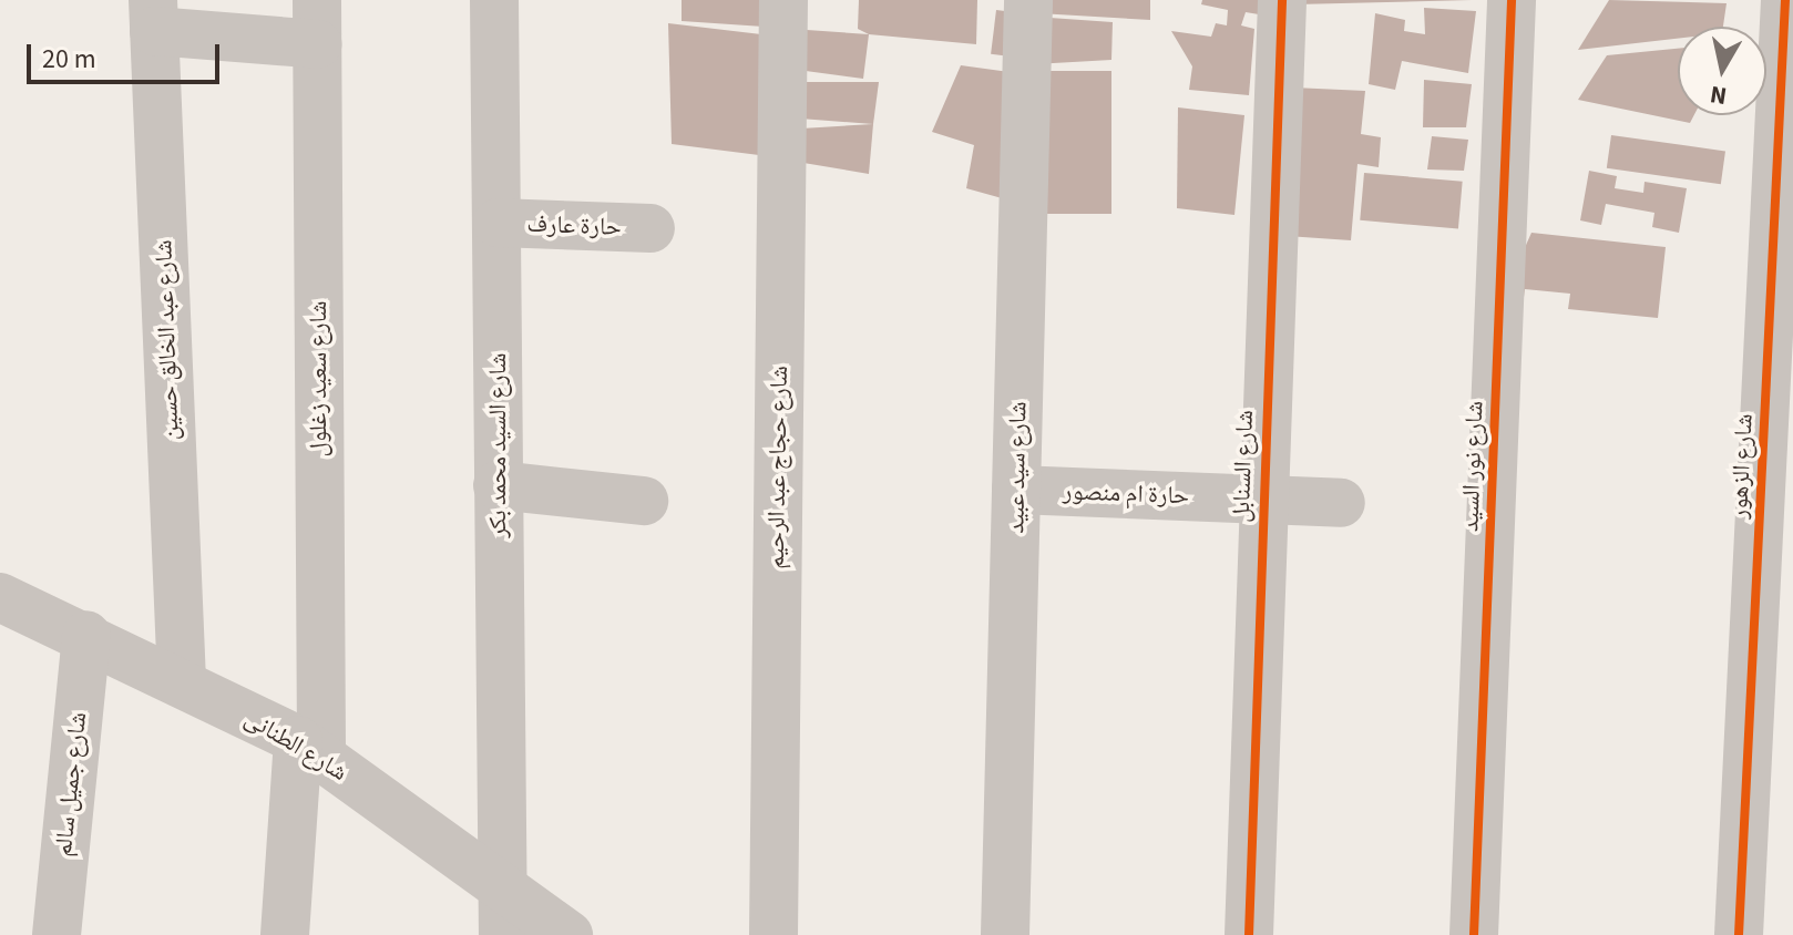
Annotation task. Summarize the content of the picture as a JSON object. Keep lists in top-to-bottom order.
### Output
{
  "streets": {
    "street": [
      "حارة عارف",
      "شارع عبد الخالق حسين",
      "شارع سعيد زغلول",
      "شارع السيد محمد بكر",
      "شارع السنابل",
      "شارع نور السيد",
      "شارع الزهور",
      "شارع حجاج عبد الرحيم",
      "شارع سيد عبيد",
      "حارة ام منصور",
      "شارع الطنانى",
      "شارع جميل سالم"
    ]
  },
  "crossings": [
    ["حارة عارف", "شارع السيد محمد بكر"],
    ["شارع عبد الخالق حسين", "شارع الطنانى"],
    ["شارع سعيد زغلول", "شارع الطنانى"],
    ["شارع السيد محمد بكر", "شارع الطنانى"],
    ["شارع السنابل", "حارة ام منصور"],
    ["شارع سيد عبيد", "حارة ام منصور"],
    ["شارع الطنانى", "شارع جميل سالم"]
  ],
  "scale_bar": "20 m",
  "north": "bottom"
}
